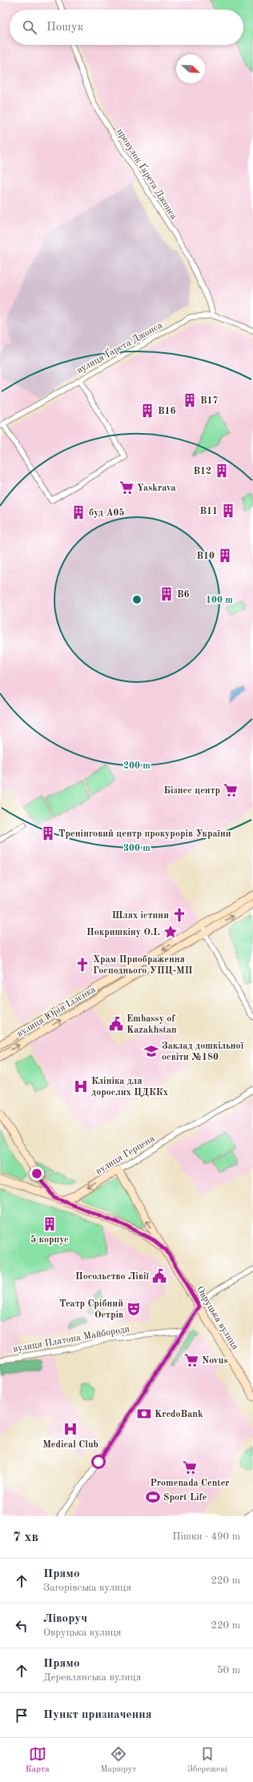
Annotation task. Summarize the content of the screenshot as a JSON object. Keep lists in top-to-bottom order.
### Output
{
  "streets": {
    "street": [
      "провулок Ґарета Джонса",
      "вулиця Ґарета Джонса",
      "вулиця Юрія Іллєнка",
      "вулиця Герцена",
      "Овруцька вулиця",
      "вулиця Платона Майбороди"
    ]
  },
  "crossings": [
    ["провулок Ґарета Джонса", "вулиця Ґарета Джонса"],
    ["вулиця Герцена", "Овруцька вулиця"]
  ],
  "places": {
    "building": [
      "B17",
      "B16",
      "B12",
      "B11",
      "буд А05",
      "B10",
      "B6",
      "Тренінговий центр прокурорів України",
      "5 корпус"
    ],
    "supermarket": [
      "Yaskrava",
      "Бізнес центр",
      "Novus",
      "Promenada Center"
    ],
    "church": ["Шлях істини", "Храм Приображення Господнього УПЦ-МП"],
    "place": ["Покришкіну О.І."],
    "public building": ["Embassy of Kazakhstan", "Посольство Лівії"],
    "school or university": ["Заклад дошкільної освіти №180"],
    "hospital": ["Клініка для дорослих ЦДККх", "Medical Club"],
    "theatre": ["Театр Срібний Острів"],
    "bank": ["KredoBank"],
    "sports": ["Sport Life"]
  },
  "north": "bottom right",
  "page": {
    "search": "Пошук",
    "heading": ["7 хв", "Пішки · 490 m"],
    "list": [
      ["Прямо", "Загорівська вулиця", "220 m"],
      ["Ліворуч", "Овруцька вулиця", "220 m"],
      ["Прямо", "Деревлянська вулиця", "50 m"],
      "Пункт призначення"
    ],
    "nav": ["Карта", "Маршрут", "Збережені"]
  },
  "rings": ["100 m", "200 m", "300 m"]
}
